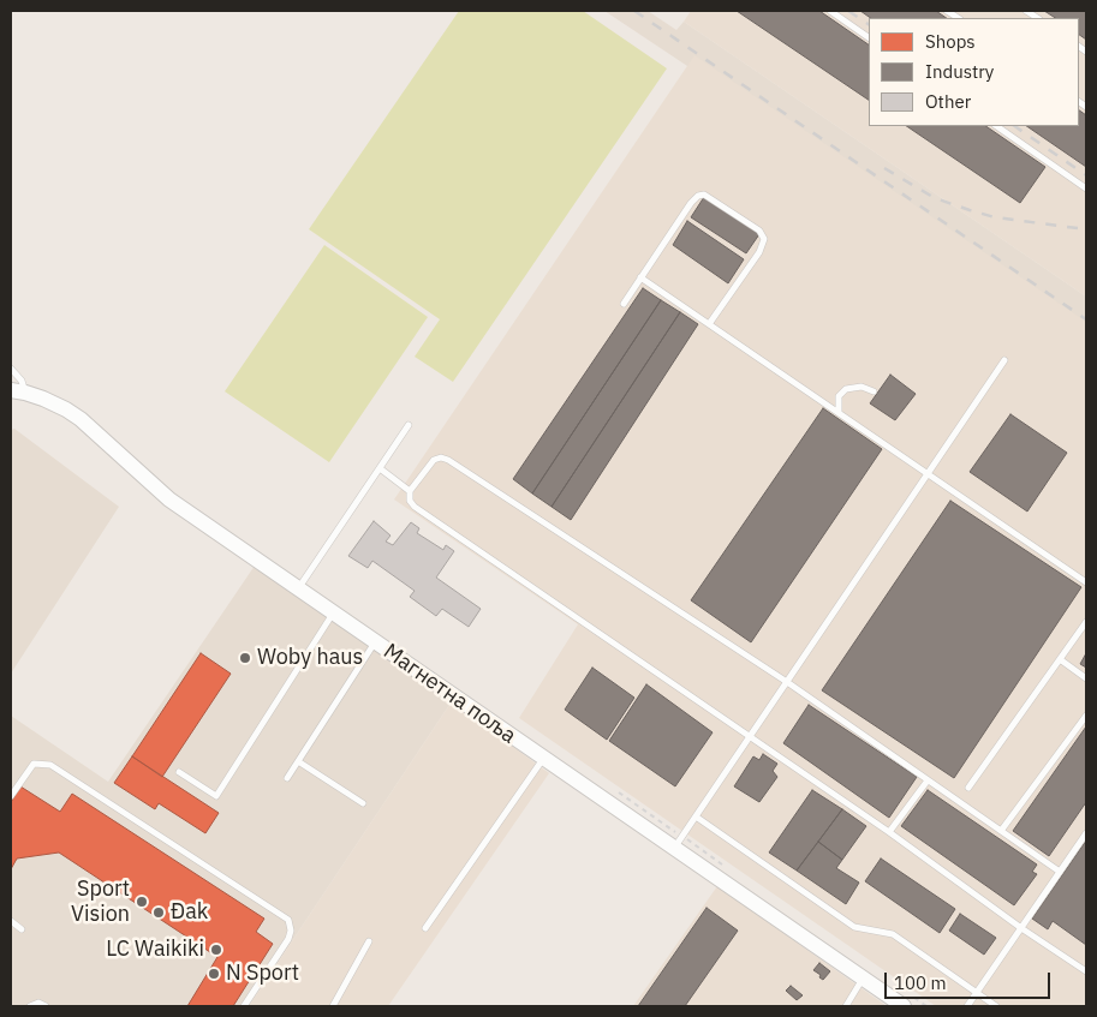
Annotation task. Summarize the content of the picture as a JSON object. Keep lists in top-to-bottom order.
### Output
{
  "streets": {
    "street": ["Магнетна поља"]
  },
  "places": [
    "Woby haus",
    "Sport Vision",
    "Đak",
    "LC Waikiki",
    "N Sport"
  ],
  "legend": ["Shops", "Industry", "Other"],
  "scale_bar": "100 m"
}
